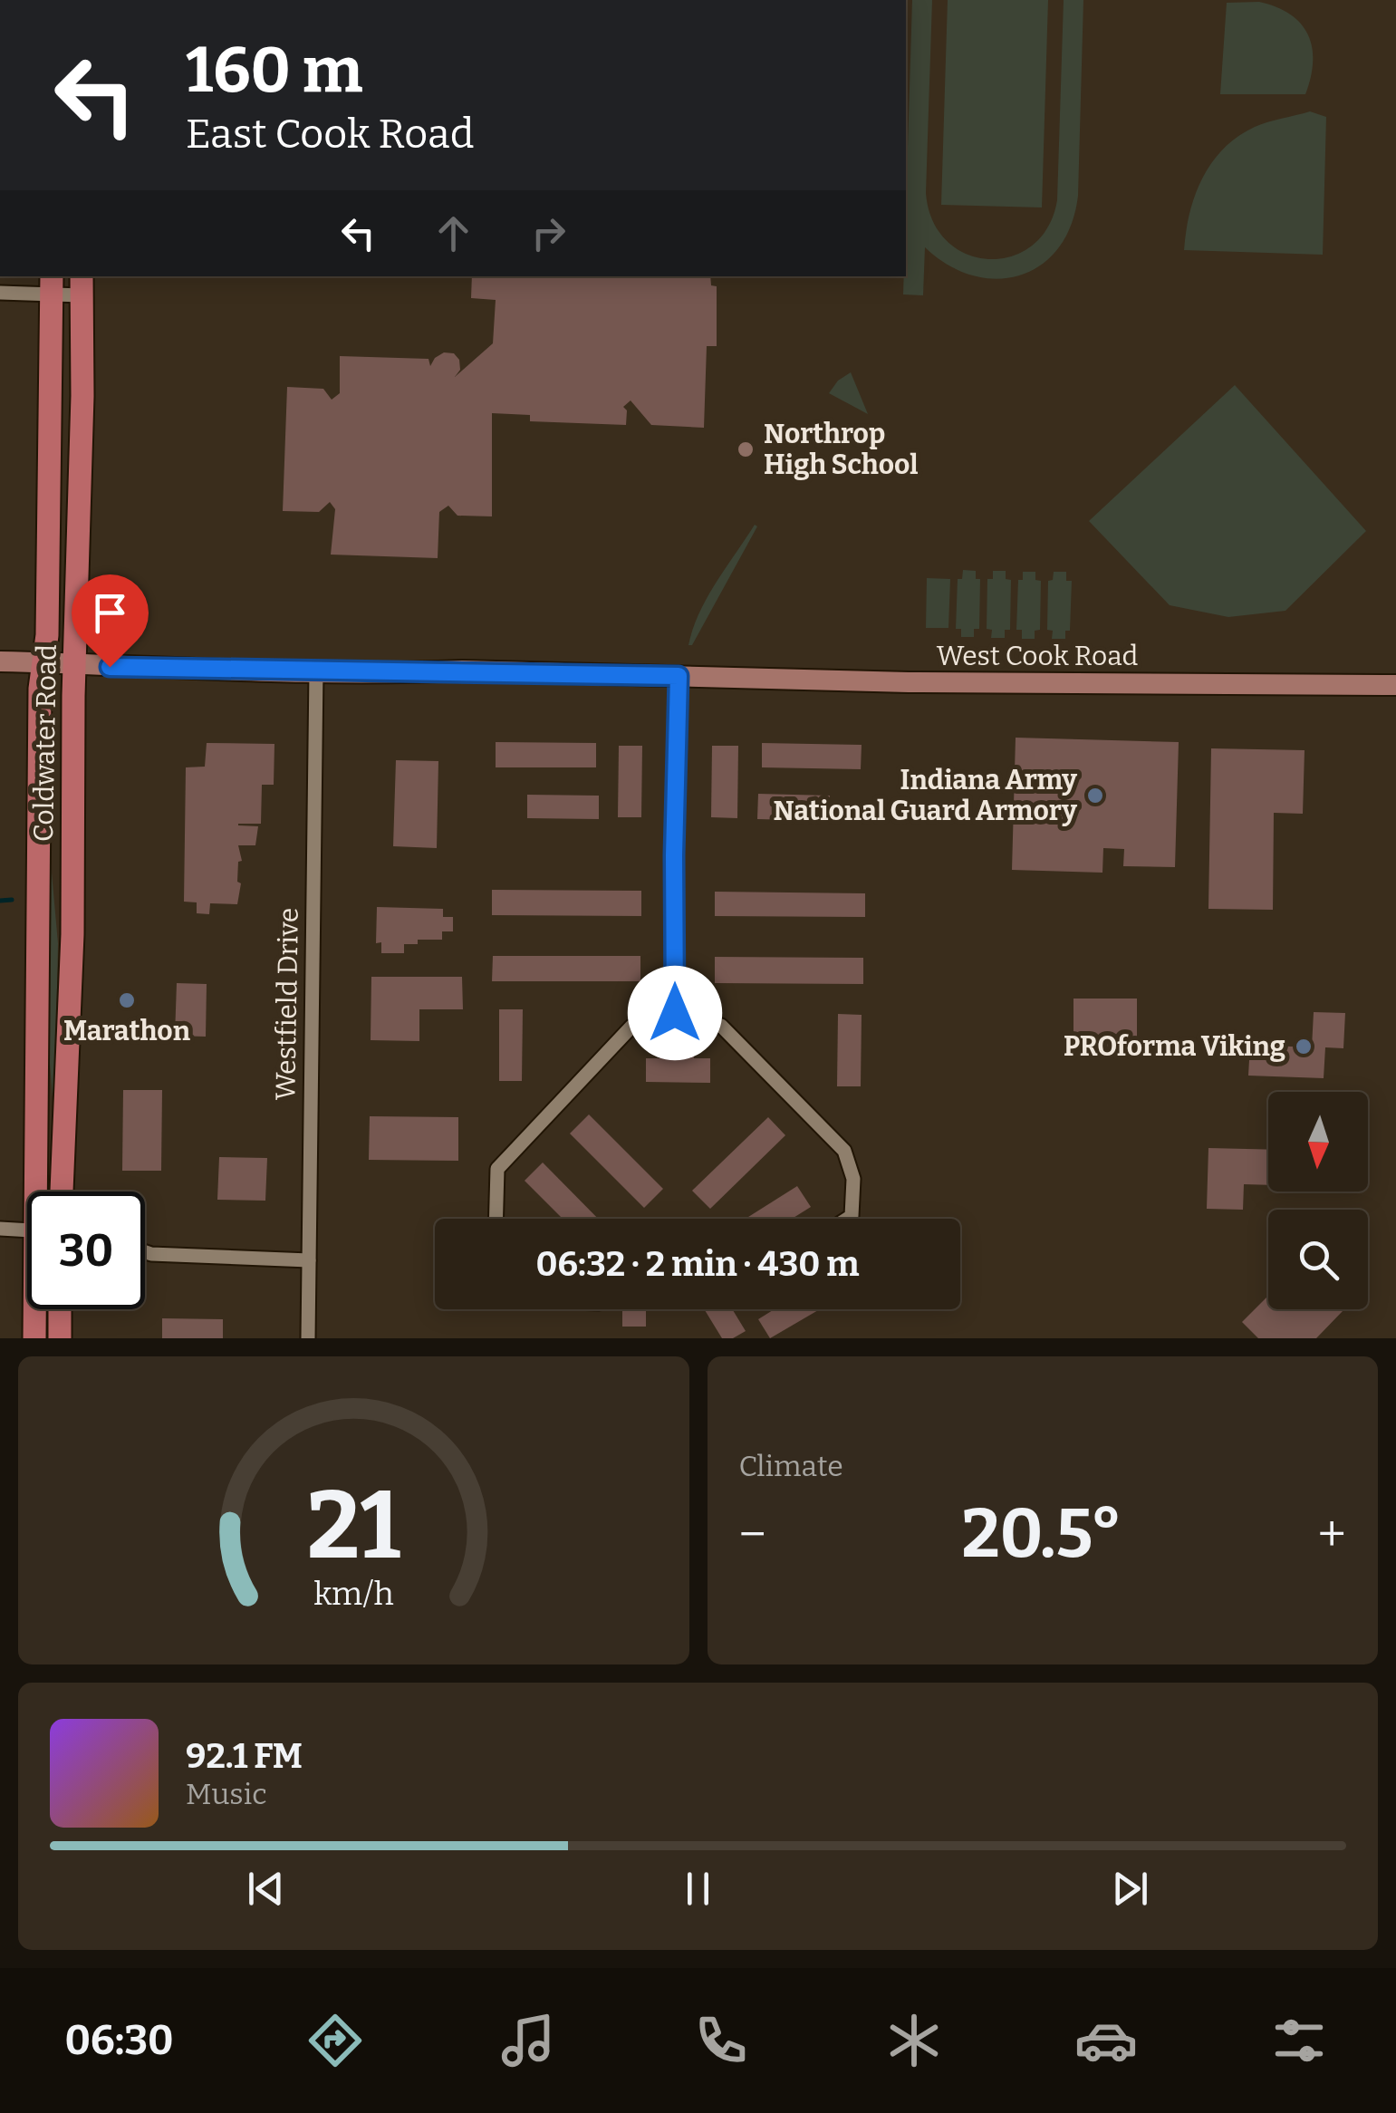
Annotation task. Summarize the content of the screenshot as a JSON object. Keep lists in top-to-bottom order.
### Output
{
  "streets": {
    "main road": ["West Cook Road", "Coldwater Road"],
    "street": ["Westfield Drive"]
  },
  "crossings": [
    ["West Cook Road", "Coldwater Road"],
    ["West Cook Road", "Westfield Drive"]
  ],
  "places": [
    "Northrop High School",
    "Indiana Army National Guard Armory",
    "Marathon",
    "PROforma Viking"
  ],
  "north": "bottom",
  "page": {
    "turn": ["160 m", "East Cook Road"],
    "limit": "30",
    "trip": "06:32 · 2 min · 430 m",
    "tile": "Climate",
    "heat": ["−", "20.5°", "+"],
    "song": ["92.1 FM", "Music"],
    "tabs": "06:30",
    "gauge": ["21", "km/h"]
  }
}
